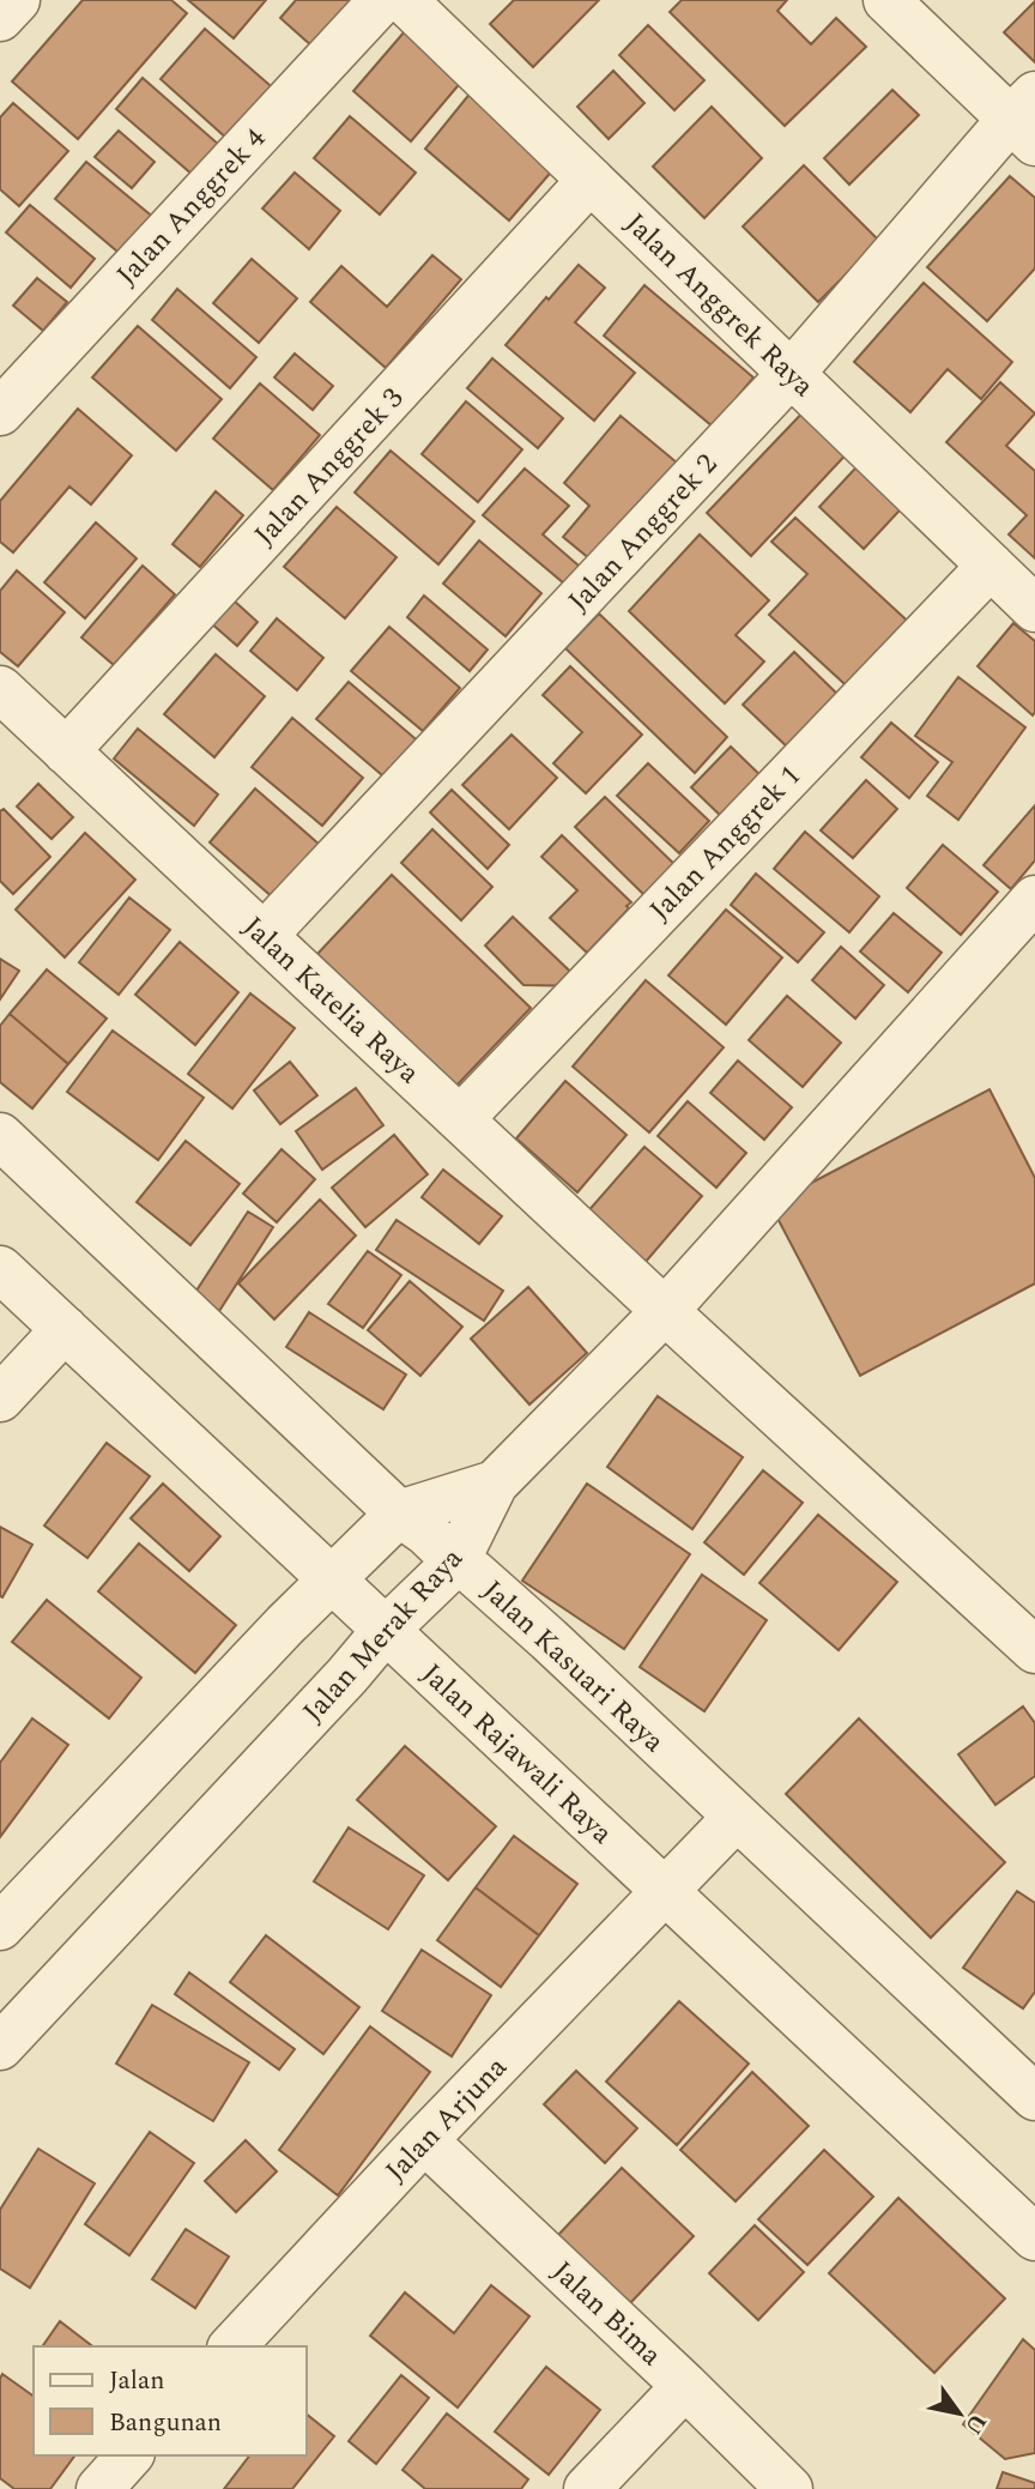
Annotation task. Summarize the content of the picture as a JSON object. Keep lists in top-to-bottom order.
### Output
{
  "streets": {
    "street": [
      "Jalan Anggrek 4",
      "Jalan Anggrek Raya",
      "Jalan Anggrek 3",
      "Jalan Anggrek 2",
      "Jalan Anggrek 1",
      "Jalan Katelia Raya",
      "Jalan Merak Raya",
      "Jalan Kasuari Raya",
      "Jalan Rajawali Raya",
      "Jalan Arjuna",
      "Jalan Bima"
    ]
  },
  "crossings": [
    ["Jalan Anggrek Raya", "Jalan Anggrek 3"],
    ["Jalan Anggrek Raya", "Jalan Anggrek 2"],
    ["Jalan Anggrek Raya", "Jalan Anggrek 1"],
    ["Jalan Anggrek 3", "Jalan Katelia Raya"],
    ["Jalan Anggrek 2", "Jalan Katelia Raya"],
    ["Jalan Anggrek 1", "Jalan Katelia Raya"],
    ["Jalan Merak Raya", "Jalan Kasuari Raya"],
    ["Jalan Merak Raya", "Jalan Rajawali Raya"],
    ["Jalan Kasuari Raya", "Jalan Arjuna"],
    ["Jalan Rajawali Raya", "Jalan Arjuna"],
    ["Jalan Arjuna", "Jalan Bima"]
  ],
  "legend": ["Jalan", "Bangunan"],
  "north": "bottom right"
}
